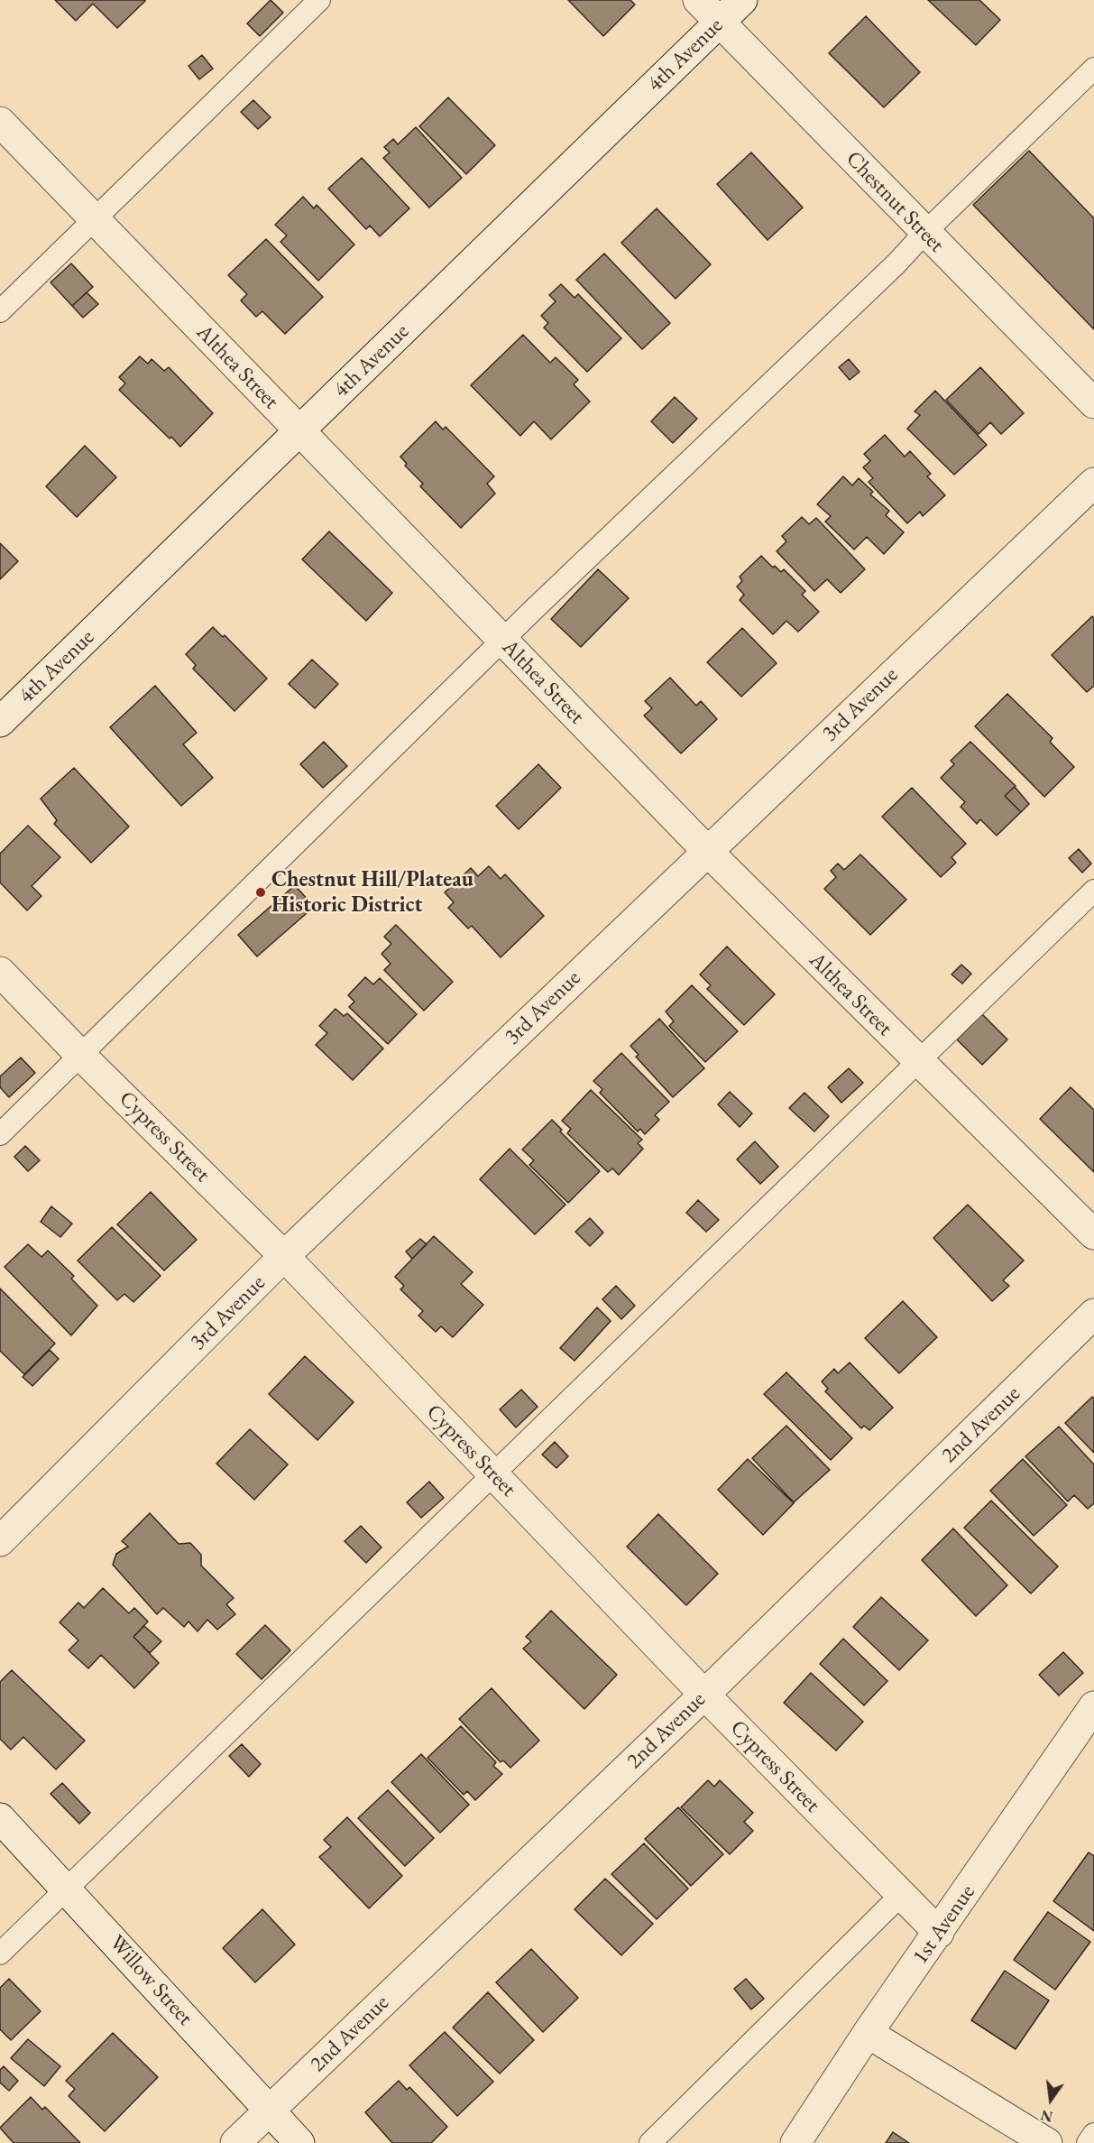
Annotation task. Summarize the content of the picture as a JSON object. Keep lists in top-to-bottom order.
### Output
{
  "streets": {
    "street": [
      "4th Avenue",
      "Chestnut Street",
      "Althea Street",
      "3rd Avenue",
      "Cypress Street",
      "2nd Avenue",
      "1st Avenue",
      "Willow Street"
    ]
  },
  "crossings": [
    ["4th Avenue", "Chestnut Street"],
    ["4th Avenue", "Althea Street"],
    ["Althea Street", "3rd Avenue"],
    ["3rd Avenue", "Cypress Street"],
    ["Cypress Street", "2nd Avenue"],
    ["Cypress Street", "1st Avenue"],
    ["2nd Avenue", "Willow Street"]
  ],
  "places": ["Chestnut Hill/Plateau Historic District"],
  "north": "bottom"
}
